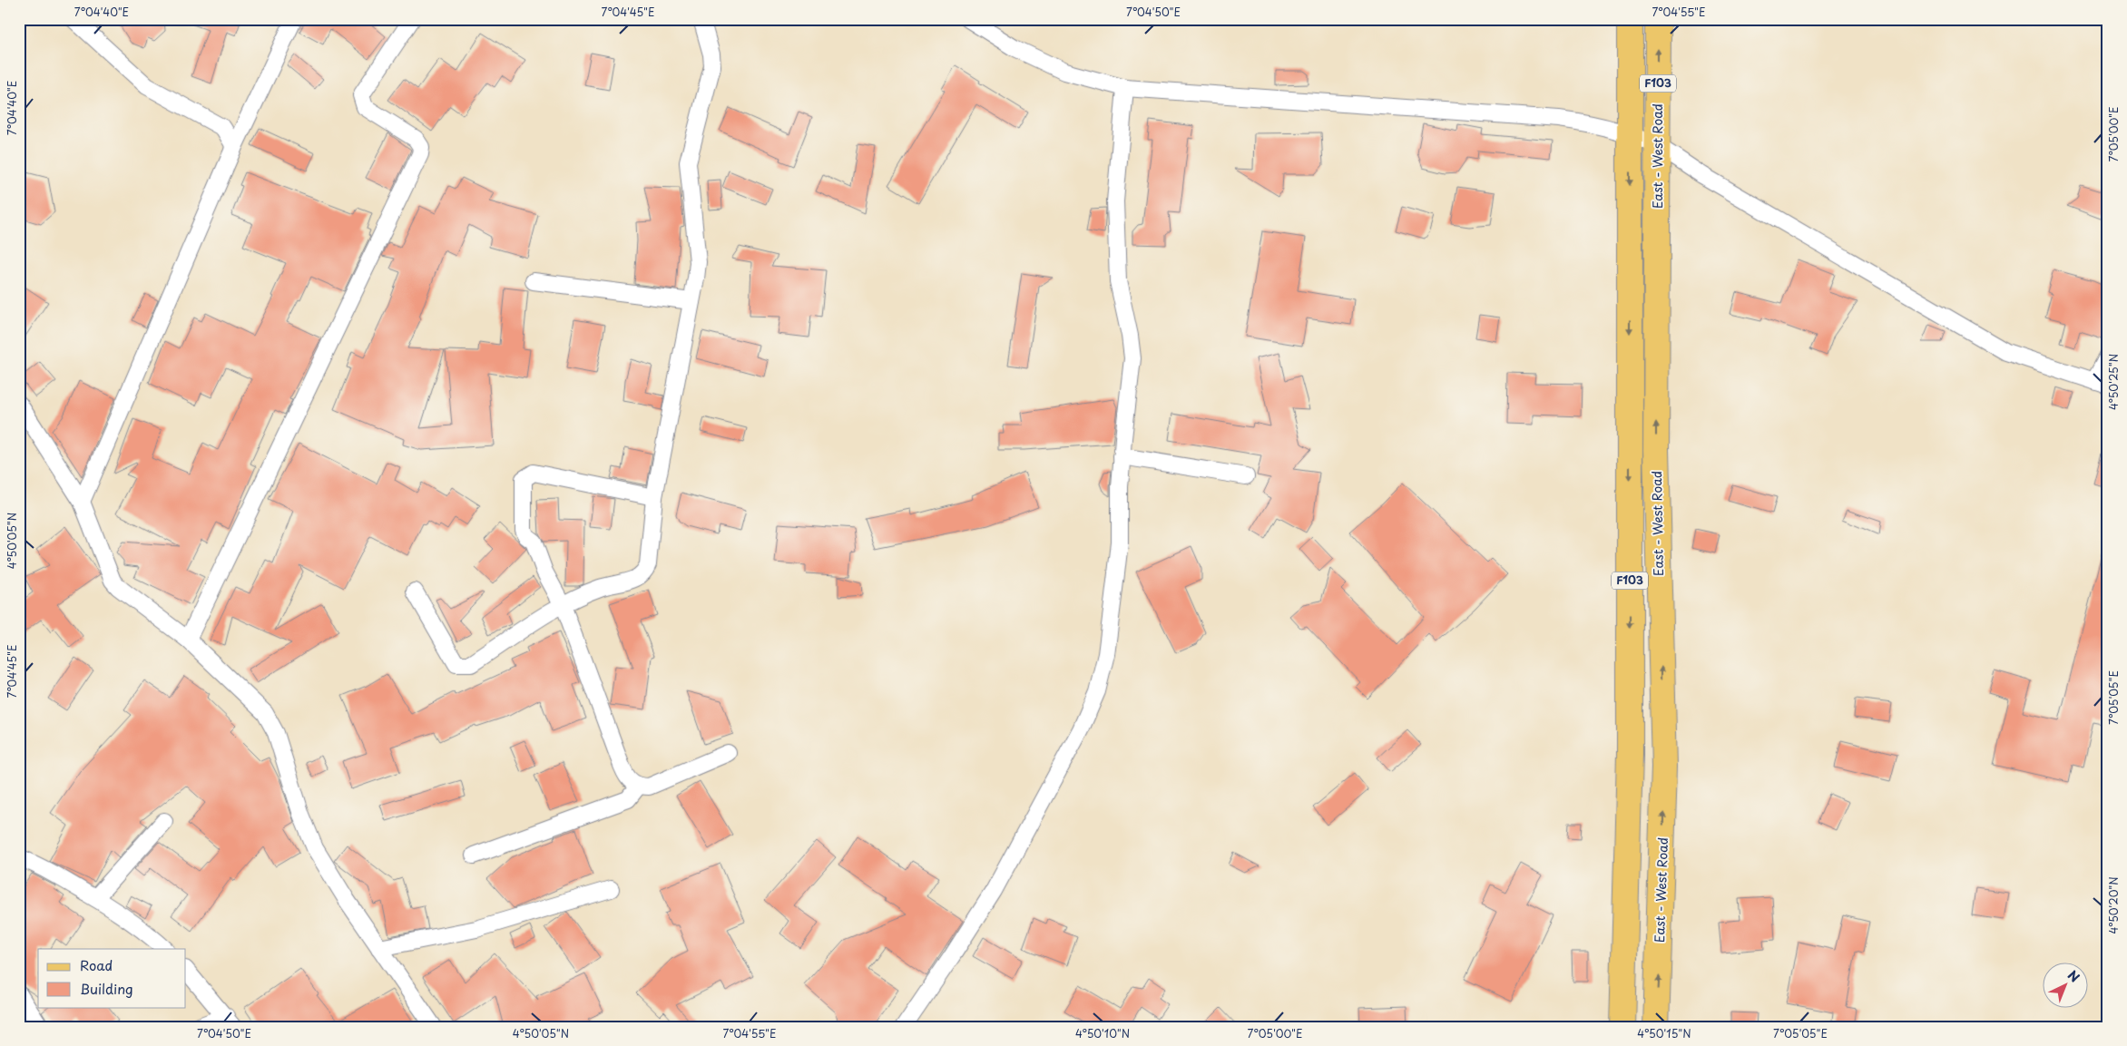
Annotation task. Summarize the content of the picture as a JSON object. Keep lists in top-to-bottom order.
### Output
{
  "streets": {
    "main road": ["F103", "East - West Road"]
  },
  "legend": ["Road", "Building"],
  "north": "top right",
  "coordinates": [
    "7°04'40\"E",
    "7°04'45\"E",
    "7°04'50\"E",
    "7°04'55\"E",
    "7°05'00\"E",
    "4°50'25\"N",
    "4°50'05\"N",
    "7°05'05\"E",
    "4°50'20\"N",
    "4°50'10\"N",
    "4°50'15\"N"
  ]
}
